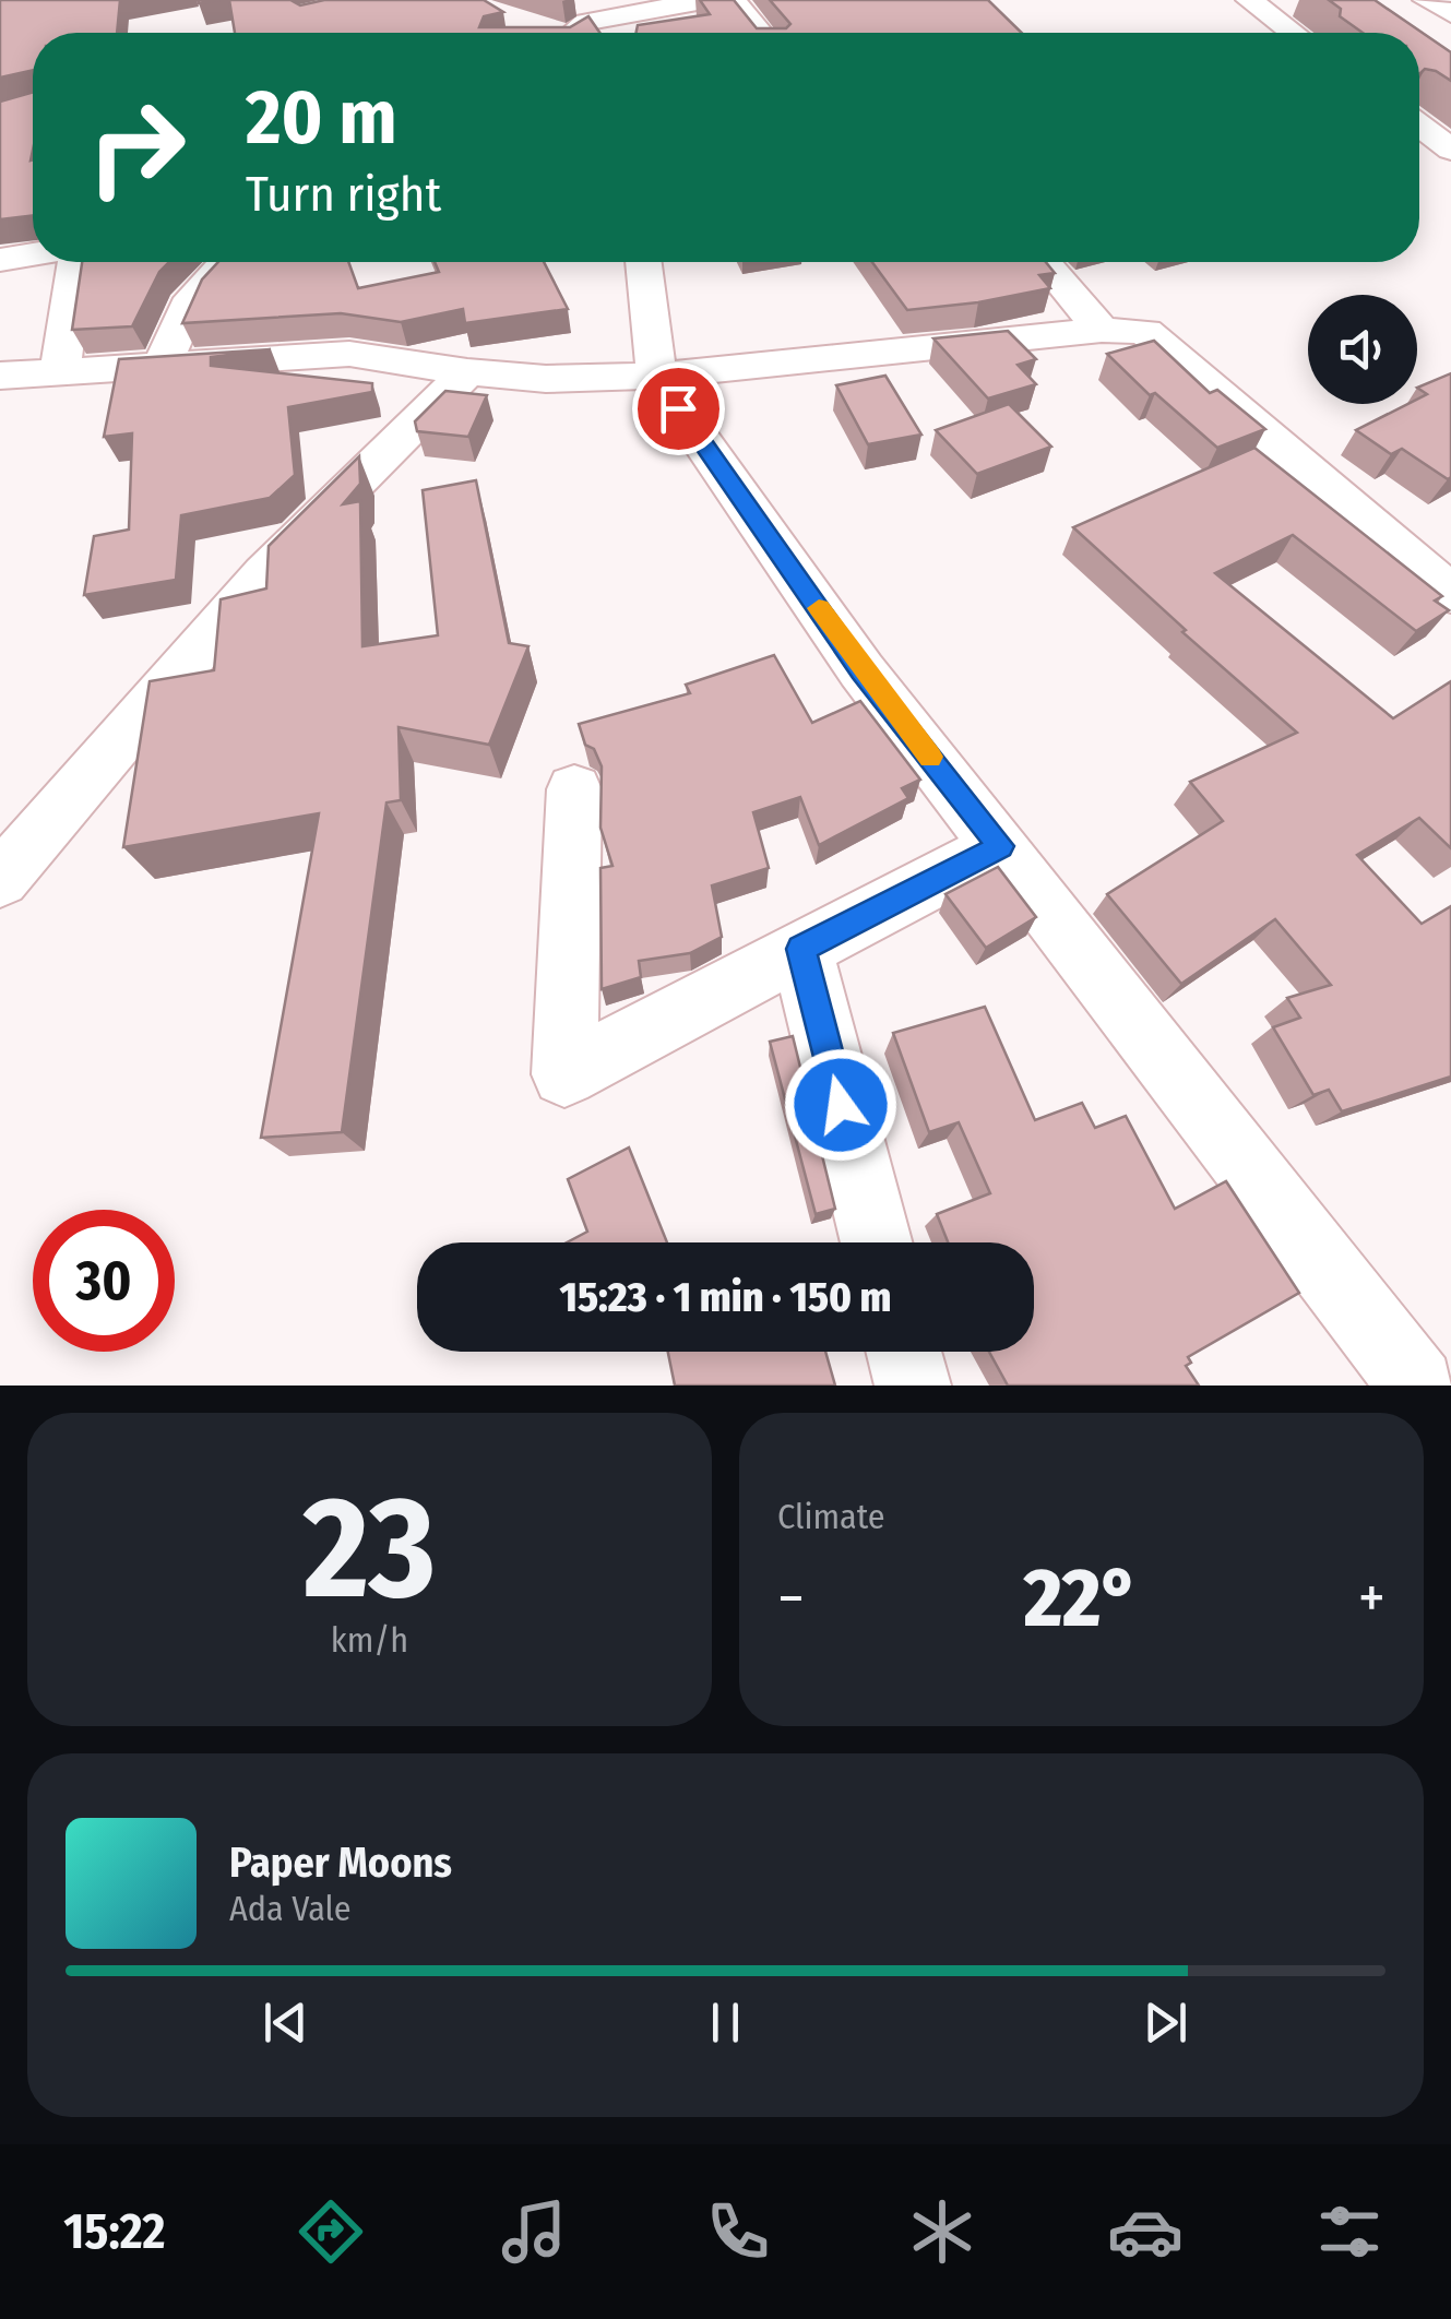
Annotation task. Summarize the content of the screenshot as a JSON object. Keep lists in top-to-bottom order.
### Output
{
  "page": {
    "turn": ["20 m", "Turn right"],
    "limit": "30",
    "trip": "15:23 · 1 min · 150 m",
    "tile": [
      ["23", "km/h"],
      "Climate"
    ],
    "heat": ["−", "22°", "+"],
    "song": ["Paper Moons", "Ada Vale"],
    "tabs": "15:22"
  }
}
